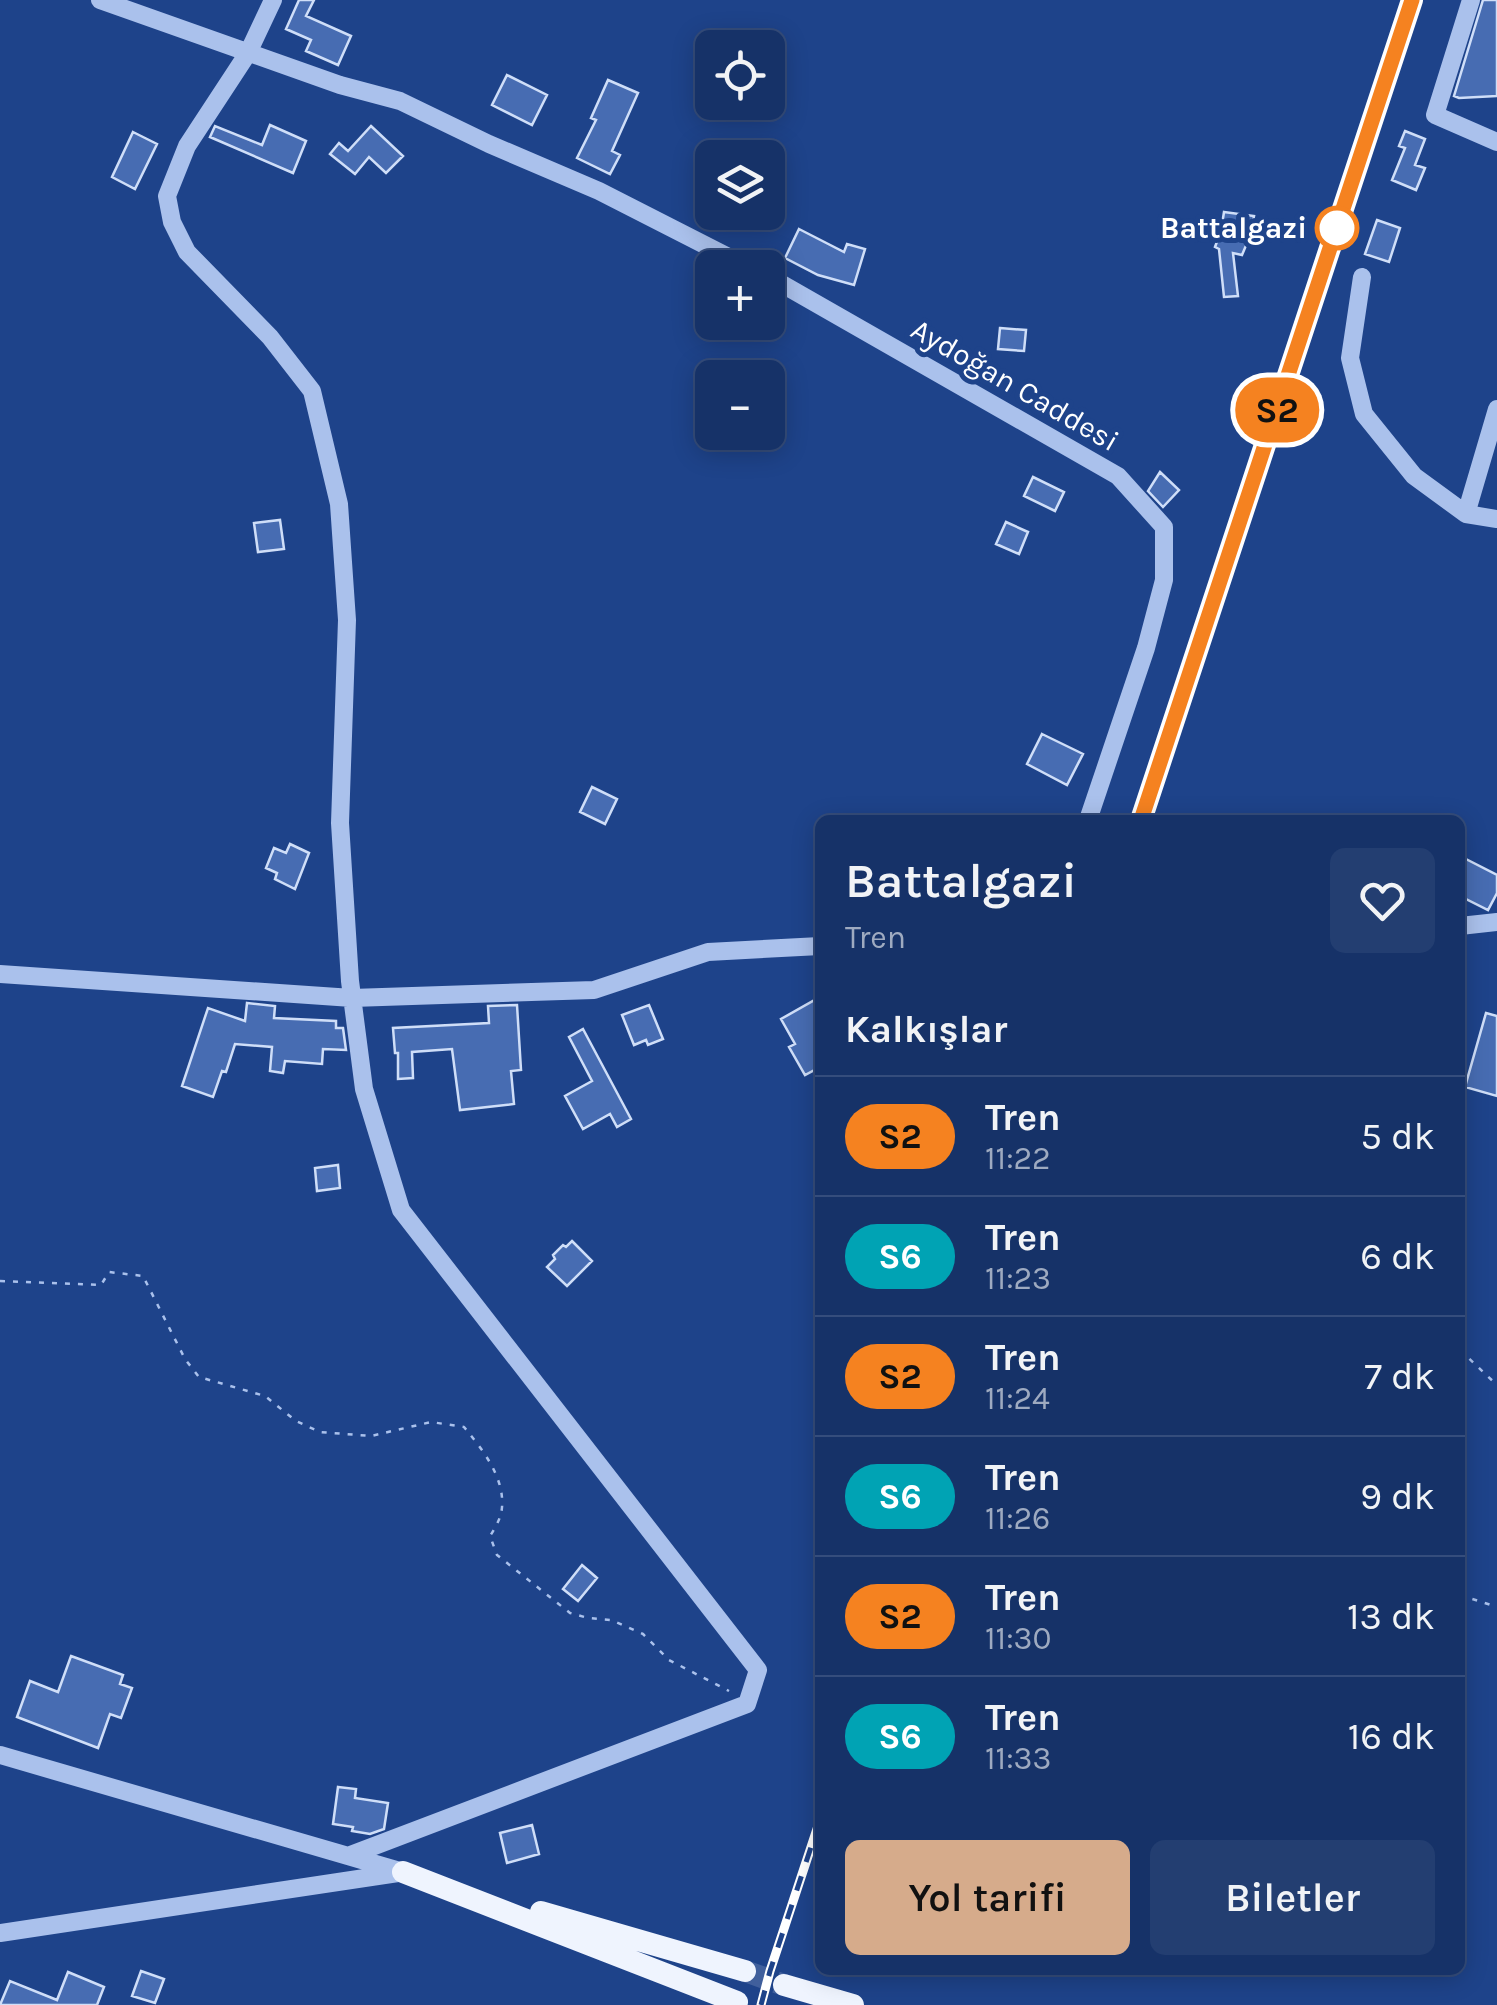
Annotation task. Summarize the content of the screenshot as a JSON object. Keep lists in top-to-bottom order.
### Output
{
  "streets": {
    "street": ["Aydoğan Caddesi"]
  },
  "places": ["Battalgazi"],
  "page": {
    "on_map": "S2",
    "map_buttons": ["+", "−"],
    "heading": [
      ["Battalgazi", "Tren"],
      "Kalkışlar"
    ],
    "list": [
      {
        "mark": "S2",
        "name": "Tren",
        "note": "11:22",
        "value": "5 dk"
      },
      {
        "mark": "S6",
        "name": "Tren",
        "note": "11:23",
        "value": "6 dk"
      },
      {
        "mark": "S2",
        "name": "Tren",
        "note": "11:24",
        "value": "7 dk"
      },
      {
        "mark": "S6",
        "name": "Tren",
        "note": "11:26",
        "value": "9 dk"
      },
      {
        "mark": "S2",
        "name": "Tren",
        "note": "11:30",
        "value": "13 dk"
      },
      {
        "mark": "S6",
        "name": "Tren",
        "note": "11:33",
        "value": "16 dk"
      }
    ],
    "buttons": ["Yol tarifi", "Biletler"]
  }
}
